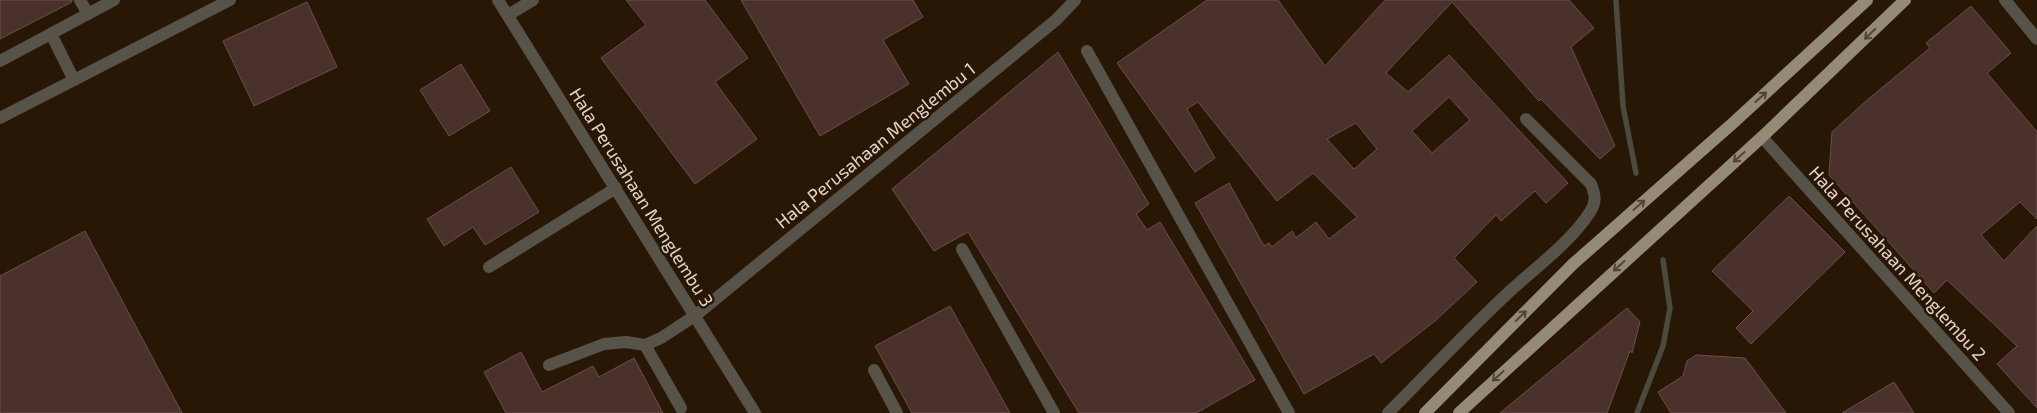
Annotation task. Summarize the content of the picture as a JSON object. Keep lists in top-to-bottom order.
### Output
{
  "streets": {
    "street": ["Hala Perusahaan Menglembu 1", "Hala Perusahaan Menglembu 3", "Hala Perusahaan Menglembu 2"]
  },
  "crossings": [
    ["Hala Perusahaan Menglembu 1", "Hala Perusahaan Menglembu 3"]
  ]
}
